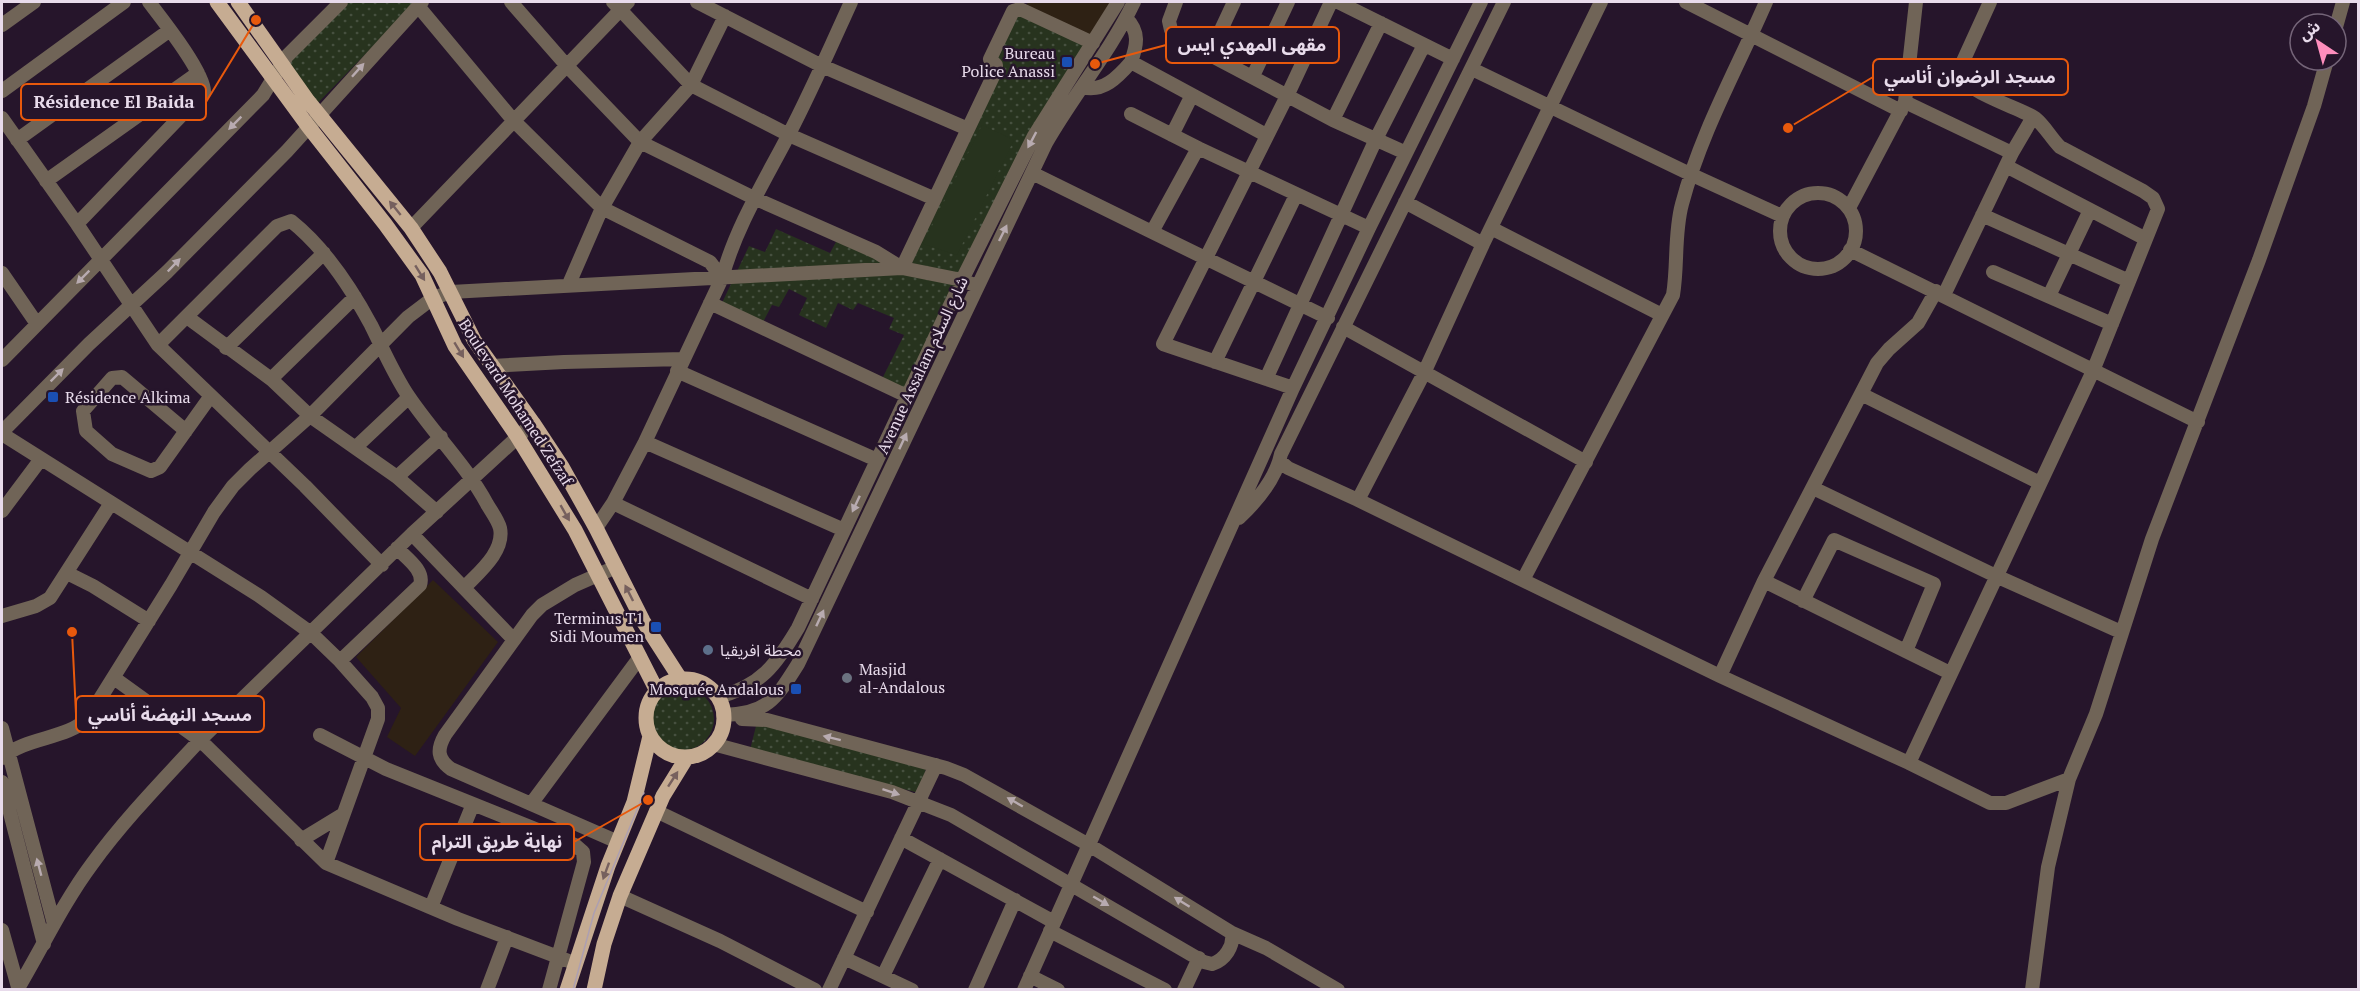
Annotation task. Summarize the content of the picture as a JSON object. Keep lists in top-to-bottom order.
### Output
{
  "streets": {
    "main road": ["Boulevard Mohamed Zefzaf"],
    "street": ["Avenue Assalam شارع السلام"]
  },
  "crossings": [
    ["Avenue Assalam شارع السلام", "Boulevard Mohamed Zefzaf"]
  ],
  "places": {
    "other": [
      "Résidence El Baida",
      "مقهى المهدي ايس",
      "مسجد الرضوان أناسي",
      "مسجد النهضة أناسي",
      "محطة افريقيا",
      "Masjid al-Andalous",
      "نهاية طريق الترام"
    ],
    "transit": [
      "Bureau Police Anassi",
      "Résidence Alkima",
      "Terminus T1 Sidi Moumen",
      "Mosquée Andalous"
    ]
  },
  "north": "top left"
}
